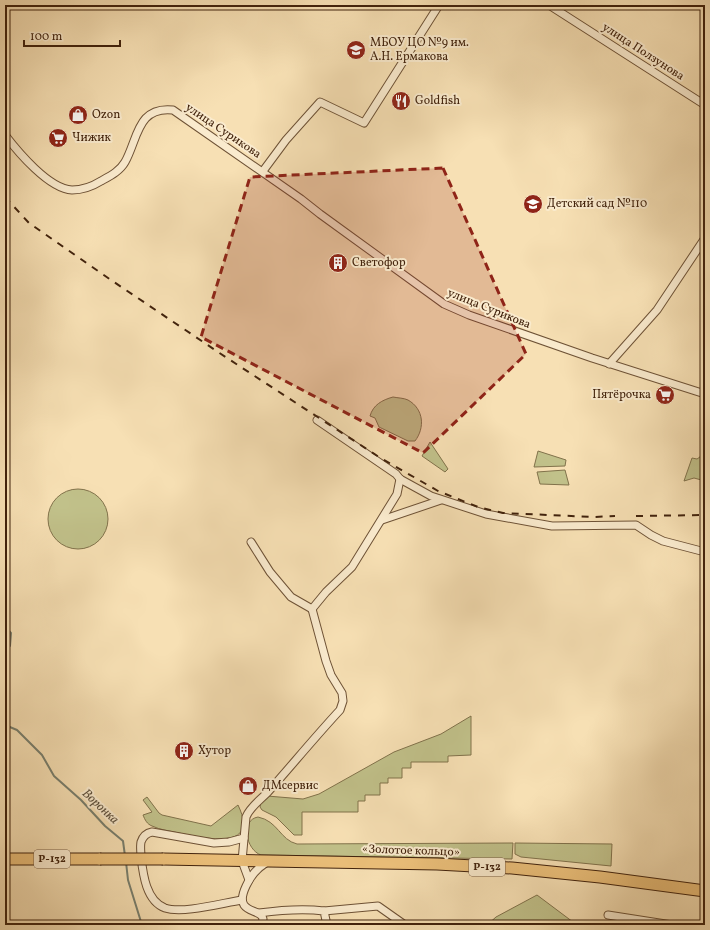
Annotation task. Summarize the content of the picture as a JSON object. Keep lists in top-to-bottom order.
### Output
{
  "streets": {
    "main road": ["«Золотое кольцо»", "Р-132"],
    "street": ["улица Ползунова", "улица Сурикова"]
  },
  "water": ["Воронка"],
  "places": {
    "school or university": ["МБОУ ЦО №9 им. А.Н. Ермакова", "Детский сад №110"],
    "restaurant": ["Goldfish"],
    "shop": ["Ozon", "ДМсервис"],
    "supermarket": ["Чижик", "Пятёрочка"],
    "building": ["Светофор", "Хутор"]
  },
  "scale_bar": "100 m"
}
